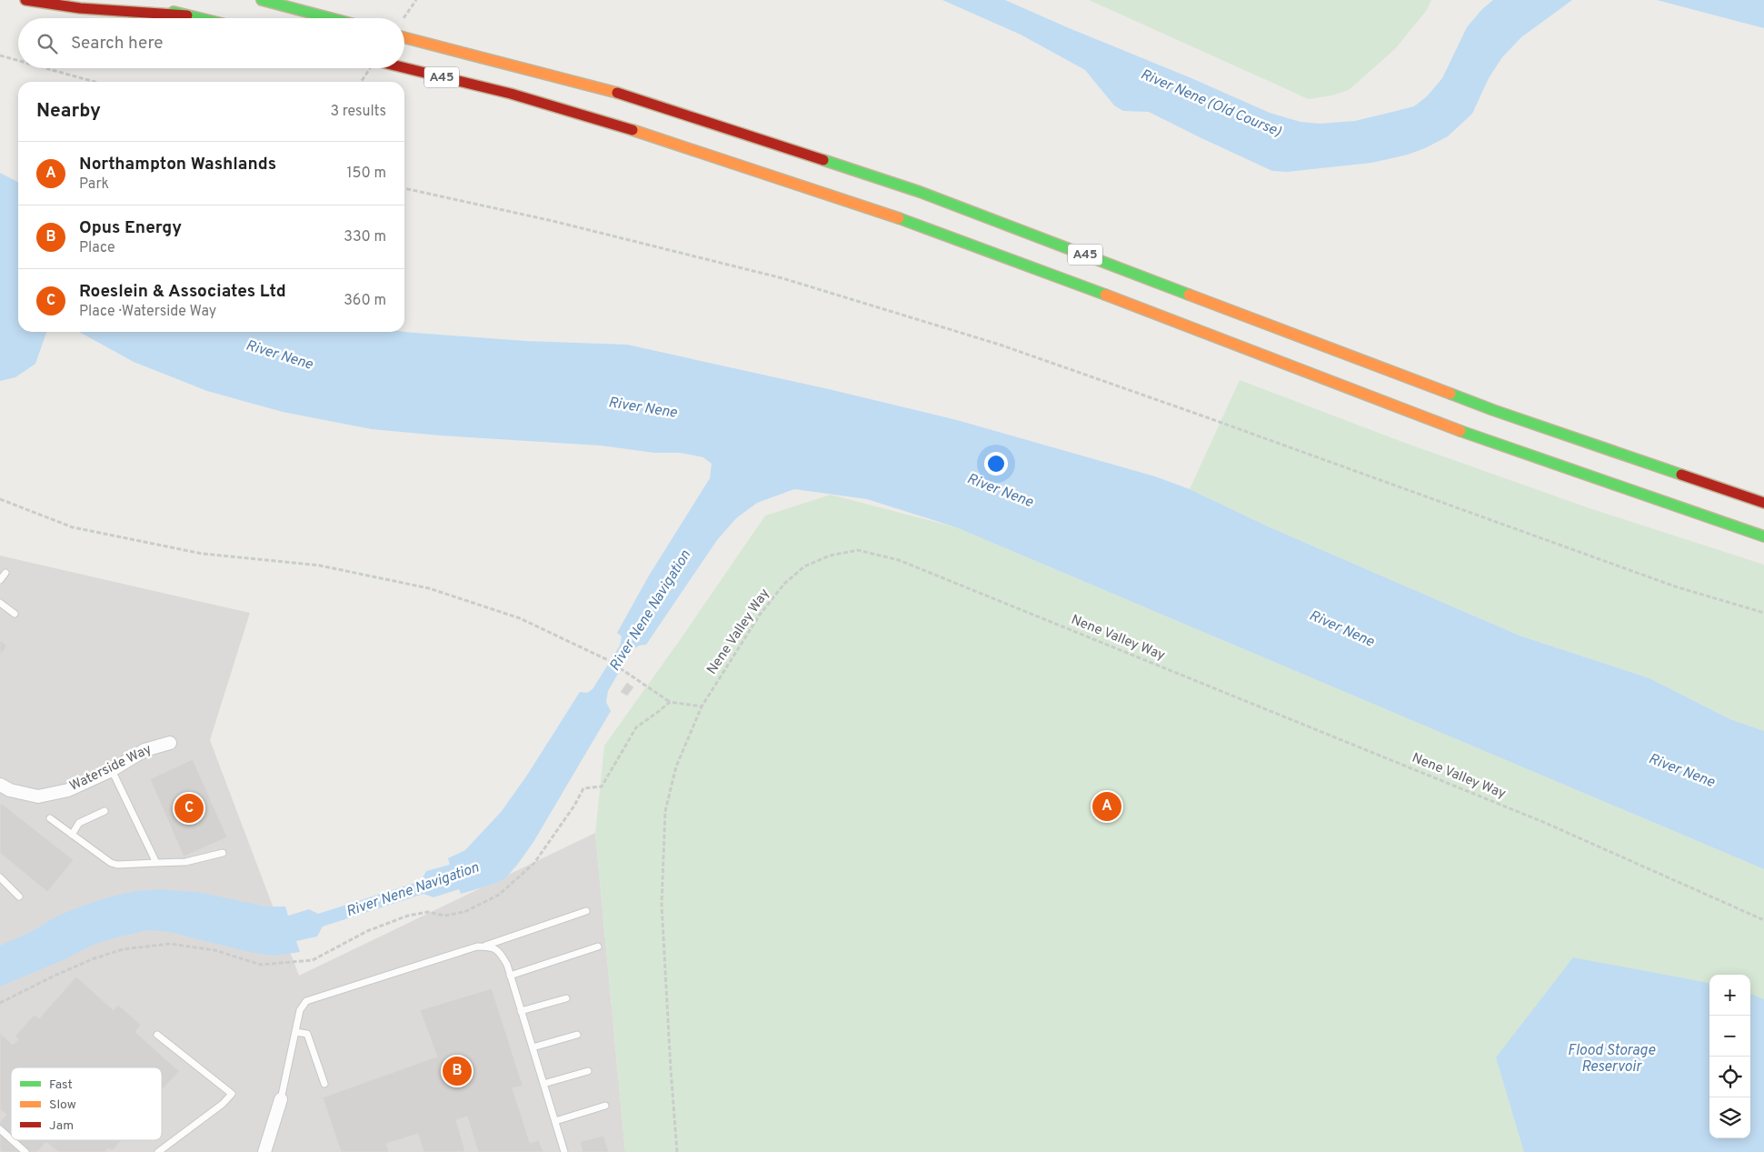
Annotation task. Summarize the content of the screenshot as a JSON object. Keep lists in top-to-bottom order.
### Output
{
  "streets": {
    "highway": ["A45"],
    "street": ["Waterside Way"],
    "path": ["Nene Valley Way"]
  },
  "water": [
    "River Nene (Old Course)",
    "River Nene",
    "River Nene Navigation",
    "Flood Storage Reservoir"
  ],
  "legend": ["Fast", "Slow", "Jam"],
  "page": {
    "search": "Search here",
    "heading": ["Nearby", "3 results"],
    "list": [
      {
        "mark": "A",
        "name": "Northampton Washlands",
        "note": "Park",
        "value": "150 m"
      },
      {
        "mark": "B",
        "name": "Opus Energy",
        "note": "Place",
        "value": "330 m"
      },
      {
        "mark": "C",
        "name": "Roeslein & Associates Ltd",
        "note": "Place · Waterside Way",
        "value": "360 m"
      }
    ],
    "pins": ["A", "C", "B"],
    "map_buttons": ["+", "−"]
  }
}
